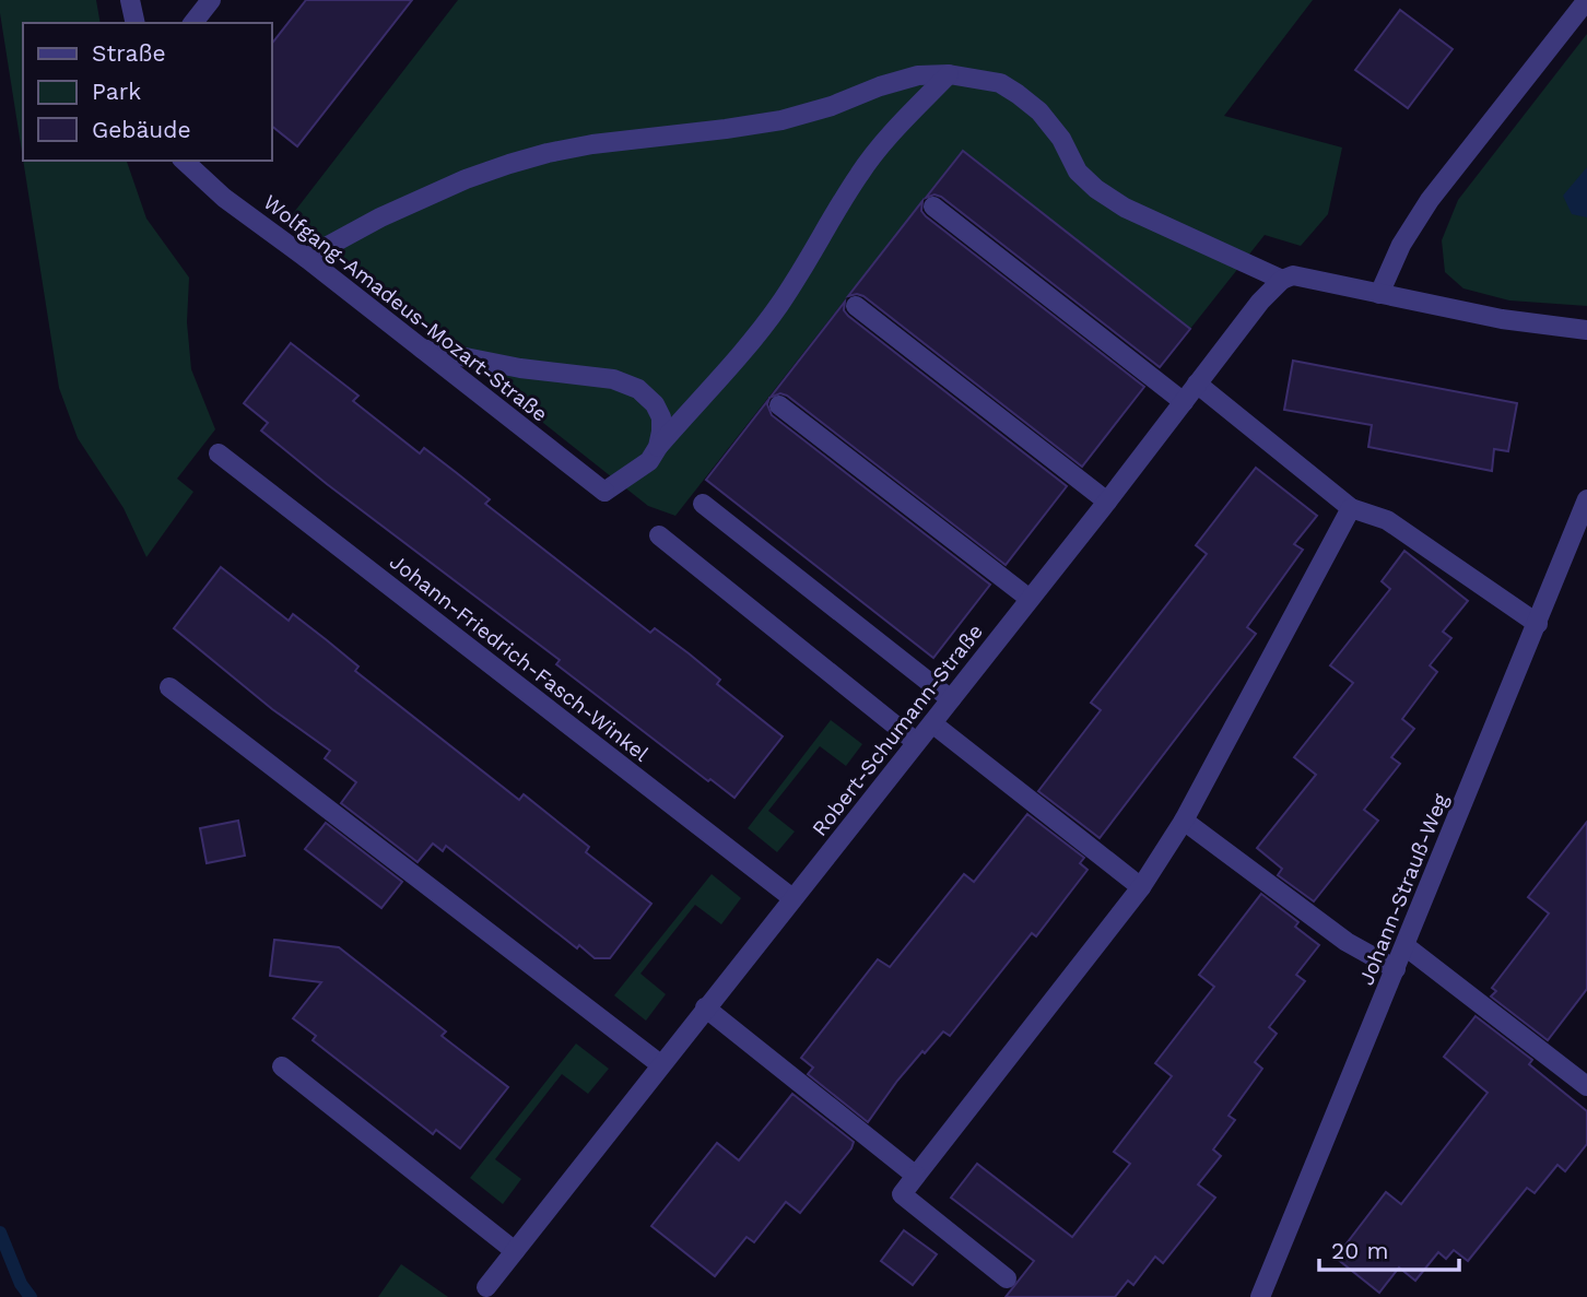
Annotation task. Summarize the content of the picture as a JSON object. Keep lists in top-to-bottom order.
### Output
{
  "streets": {
    "street": [
      "Wolfgang-Amadeus-Mozart-Straße",
      "Johann-Friedrich-Fasch-Winkel",
      "Robert-Schumann-Straße",
      "Johann-Strauß-Weg"
    ]
  },
  "crossings": [
    ["Johann-Friedrich-Fasch-Winkel", "Robert-Schumann-Straße"]
  ],
  "legend": ["Straße", "Park", "Gebäude"],
  "scale_bar": "20 m"
}
